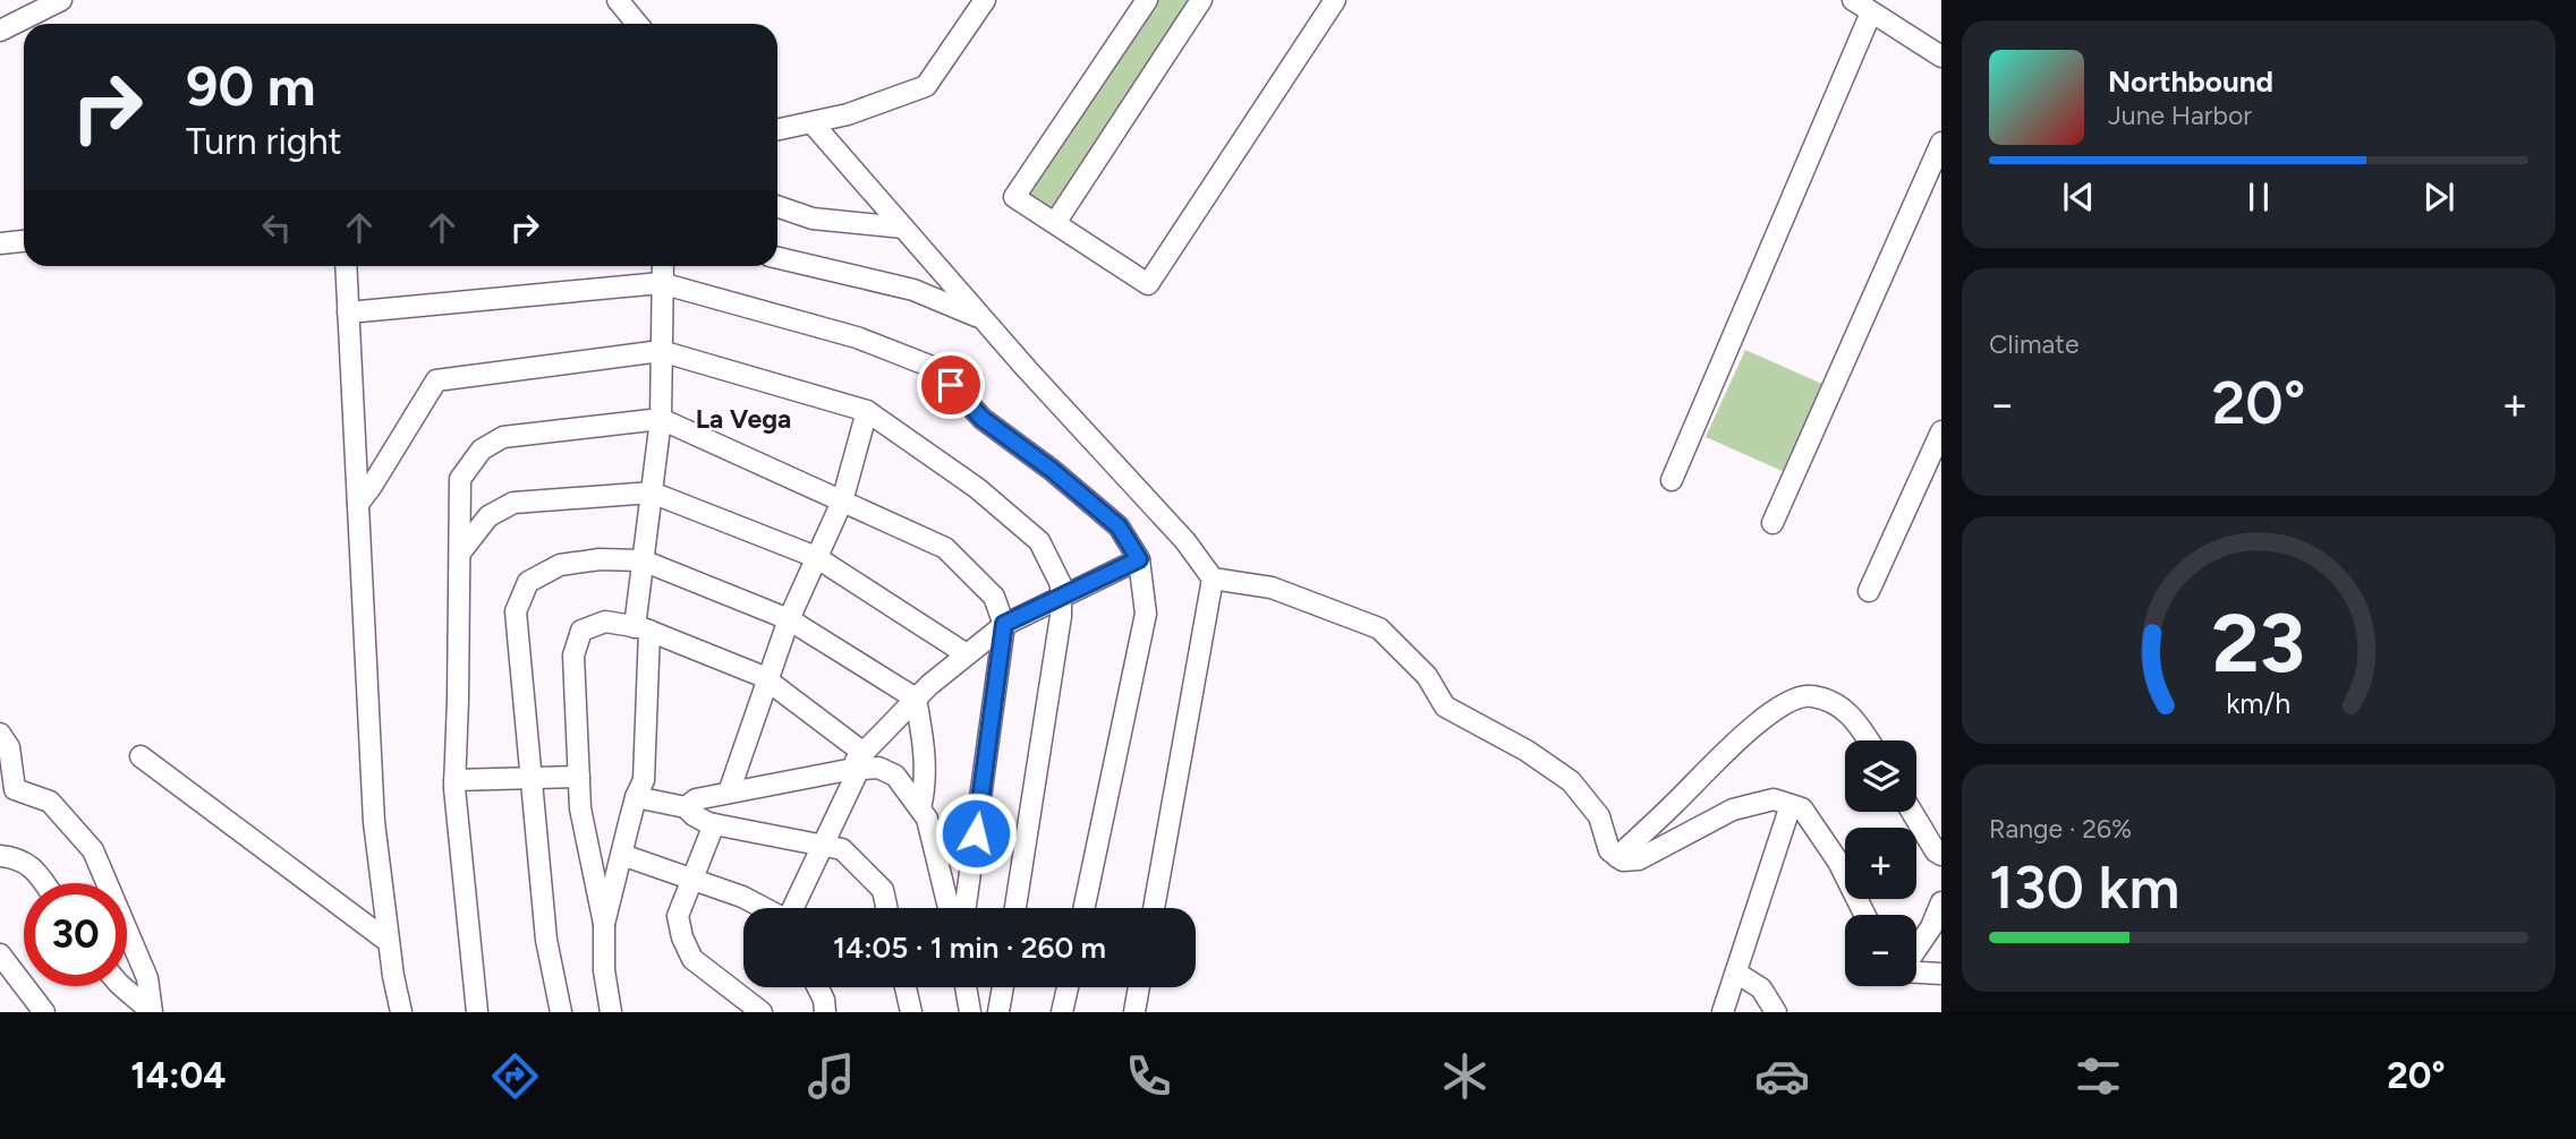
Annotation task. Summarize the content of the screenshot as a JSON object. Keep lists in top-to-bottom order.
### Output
{
  "districts": ["La Vega"],
  "page": {
    "turn": ["90 m", "Turn right"],
    "song": ["Northbound", "June Harbor"],
    "tile": [
      "Climate",
      ["Range · 26%", "130 km"]
    ],
    "heat": ["−", "20°", "+"],
    "map_buttons": ["+", "−"],
    "limit": "30",
    "trip": "14:05 · 1 min · 260 m",
    "tabs": ["14:04", "20°"],
    "gauge": ["23", "km/h"]
  }
}
